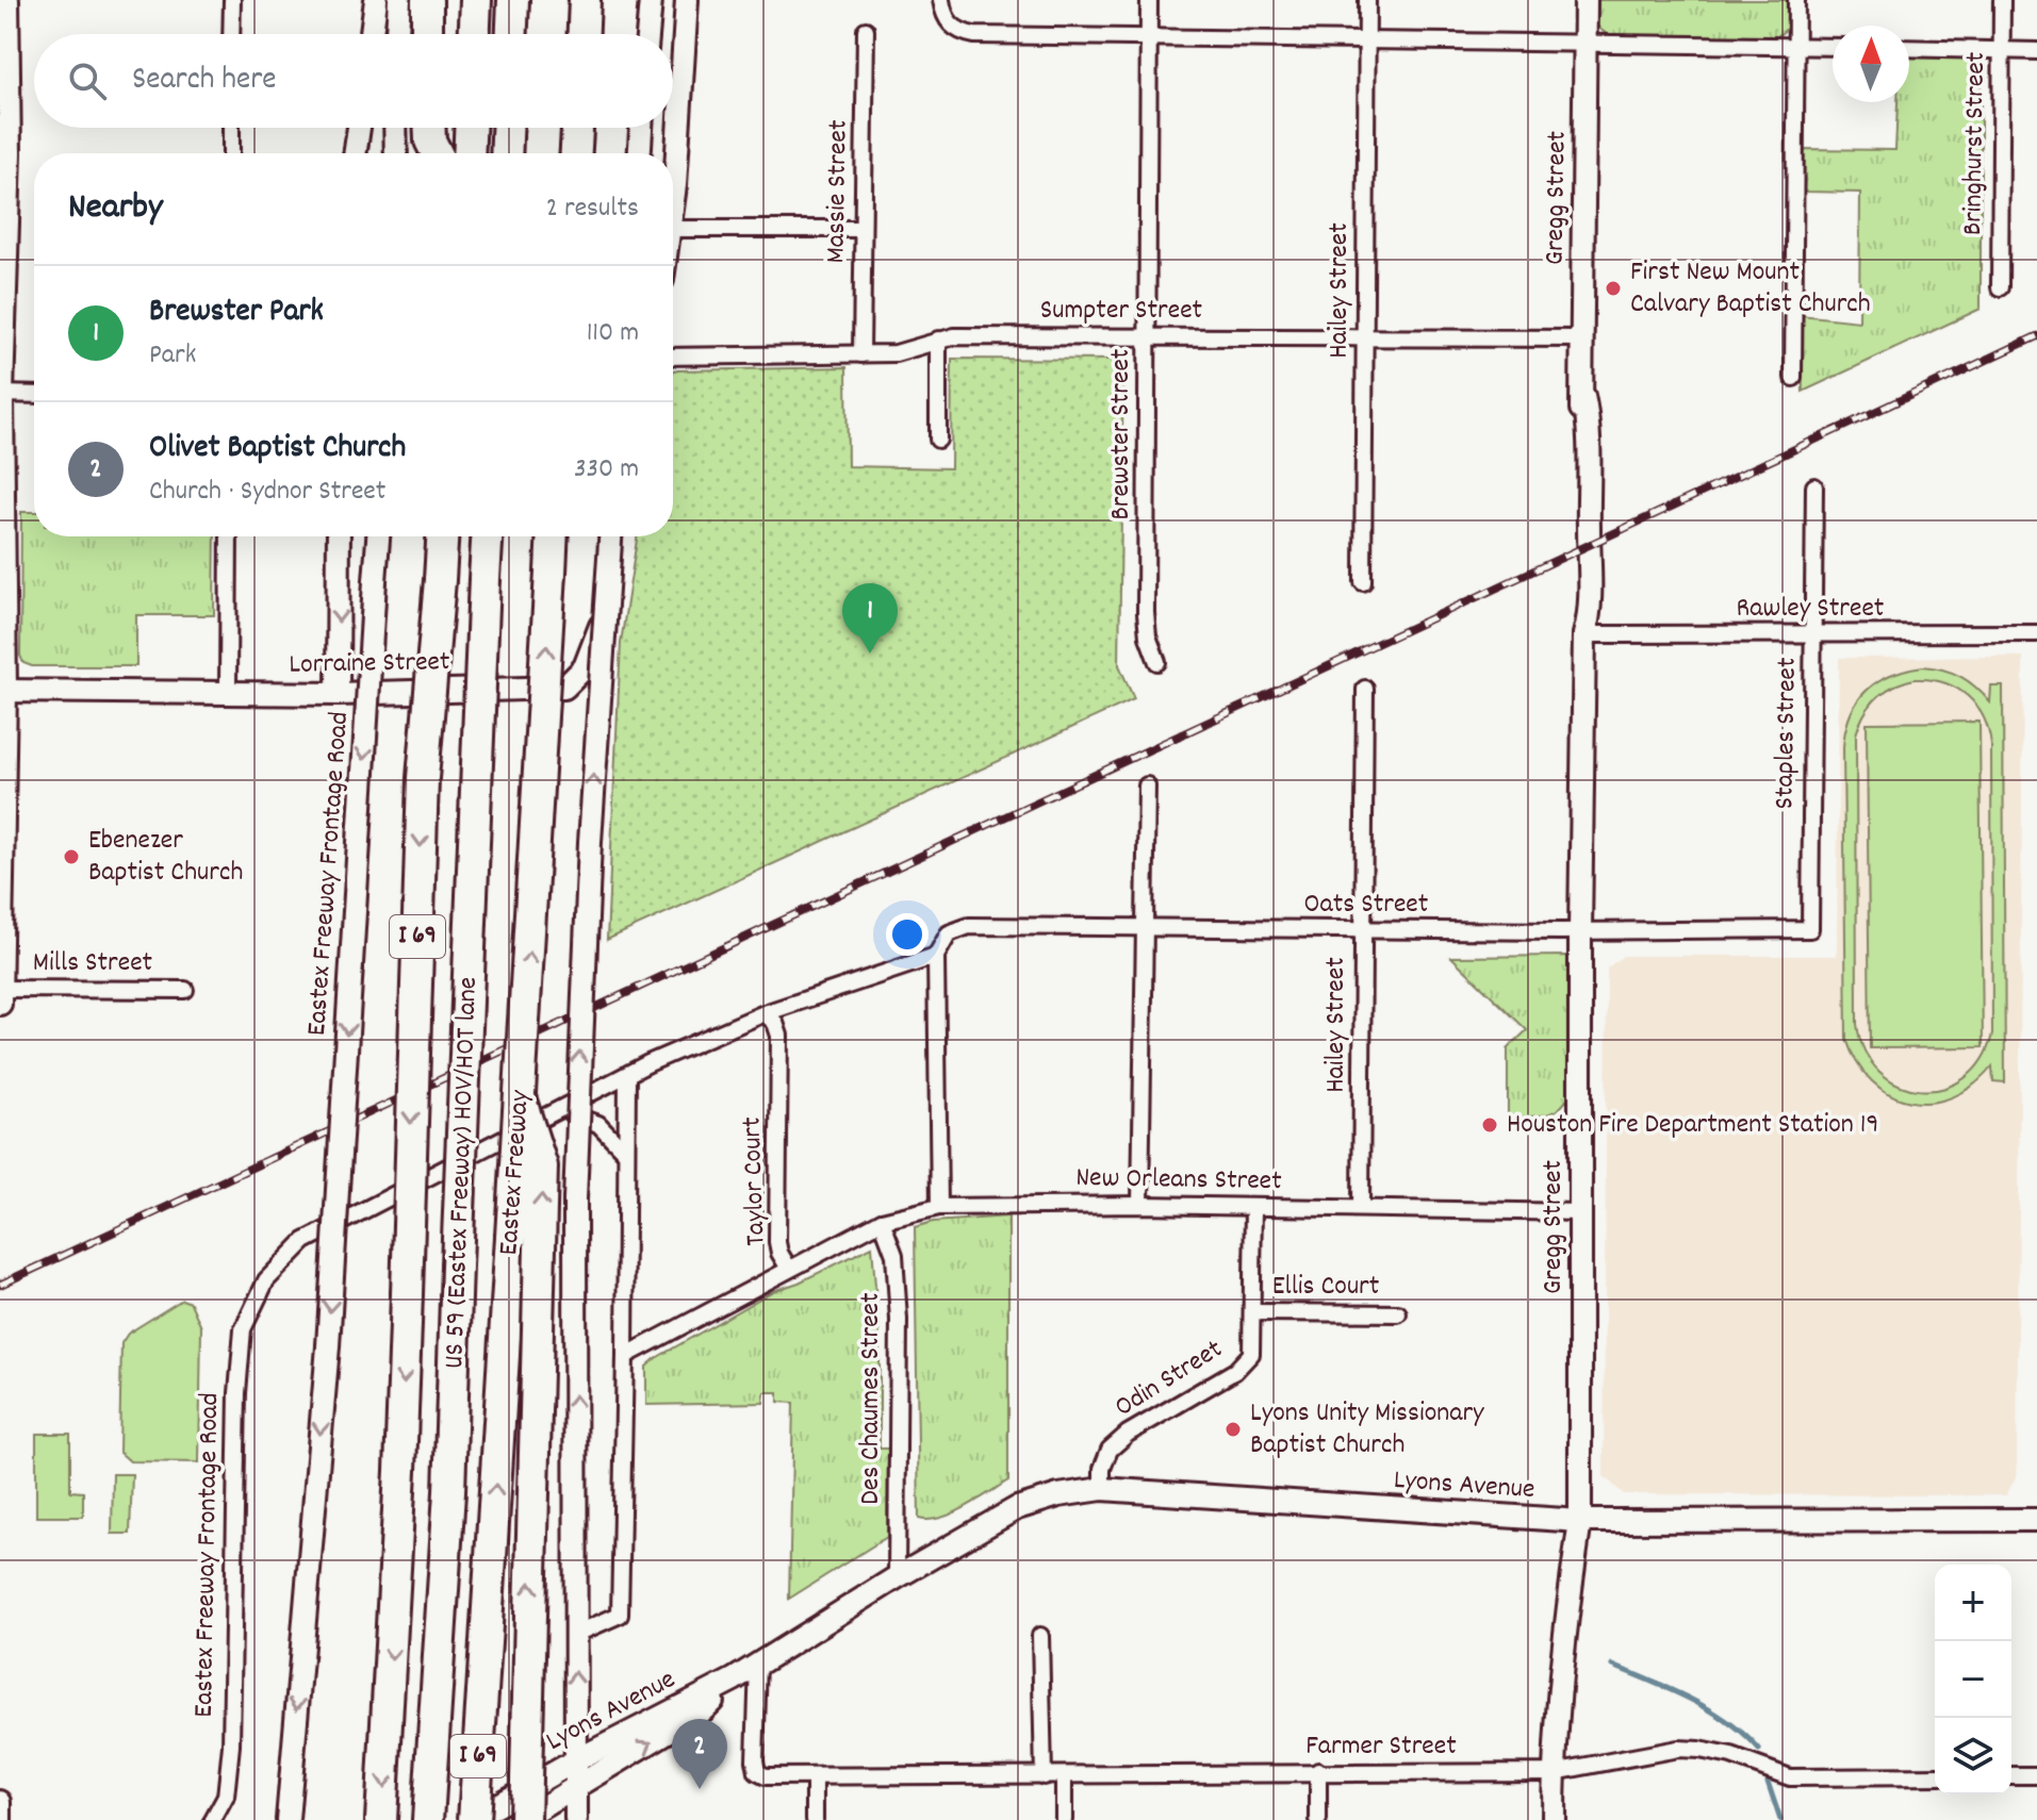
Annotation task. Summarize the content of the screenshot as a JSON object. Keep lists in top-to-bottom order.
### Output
{
  "streets": {
    "highway": ["I 69", "US 59 (Eastex Freeway) HOV/HOT lane", "Eastex Freeway"],
    "main road": [
      "Gregg Street",
      "Lorraine Street",
      "Eastex Freeway Frontage Road",
      "Lyons Avenue"
    ],
    "street": [
      "Bringhurst Street",
      "Massie Street",
      "Hailey Street",
      "Sumpter Street",
      "Brewster Street",
      "Rawley Street",
      "Staples Street",
      "Oats Street",
      "Mills Street",
      "New Orleans Street",
      "Taylor Court",
      "Ellis Court",
      "Odin Street",
      "Des Chaumes Street",
      "Farmer Street"
    ]
  },
  "crossings": [
    ["Massie Street", "Sumpter Street"],
    ["Gregg Street", "Sumpter Street"],
    ["Gregg Street", "Rawley Street"],
    ["Gregg Street", "Oats Street"],
    ["Gregg Street", "New Orleans Street"],
    ["Gregg Street", "Lyons Avenue"],
    ["Gregg Street", "Farmer Street"],
    ["Hailey Street", "Sumpter Street"],
    ["Hailey Street", "Oats Street"],
    ["Hailey Street", "New Orleans Street"],
    ["Sumpter Street", "Brewster Street"],
    ["Rawley Street", "Staples Street"],
    ["Staples Street", "Oats Street"],
    ["Eastex Freeway", "Lyons Avenue"],
    ["New Orleans Street", "Taylor Court"],
    ["New Orleans Street", "Odin Street"],
    ["New Orleans Street", "Des Chaumes Street"],
    ["Ellis Court", "Odin Street"],
    ["Odin Street", "Lyons Avenue"],
    ["Des Chaumes Street", "Lyons Avenue"],
    ["Lyons Avenue", "Farmer Street"]
  ],
  "one_way": ["Eastex Freeway Frontage Road"],
  "places": [
    "First New Mount Calvary Baptist Church",
    "Ebenezer Baptist Church",
    "Houston Fire Department Station 19",
    "Lyons Unity Missionary Baptist Church"
  ],
  "north": "top",
  "page": {
    "search": "Search here",
    "heading": ["Nearby", "2 results"],
    "list": [
      {
        "mark": "1",
        "name": "Brewster Park",
        "note": "Park",
        "value": "110 m"
      },
      {
        "mark": "2",
        "name": "Olivet Baptist Church",
        "note": "Church · Sydnor Street",
        "value": "330 m"
      }
    ],
    "pins": ["1", "2"],
    "map_buttons": ["+", "−"]
  }
}
